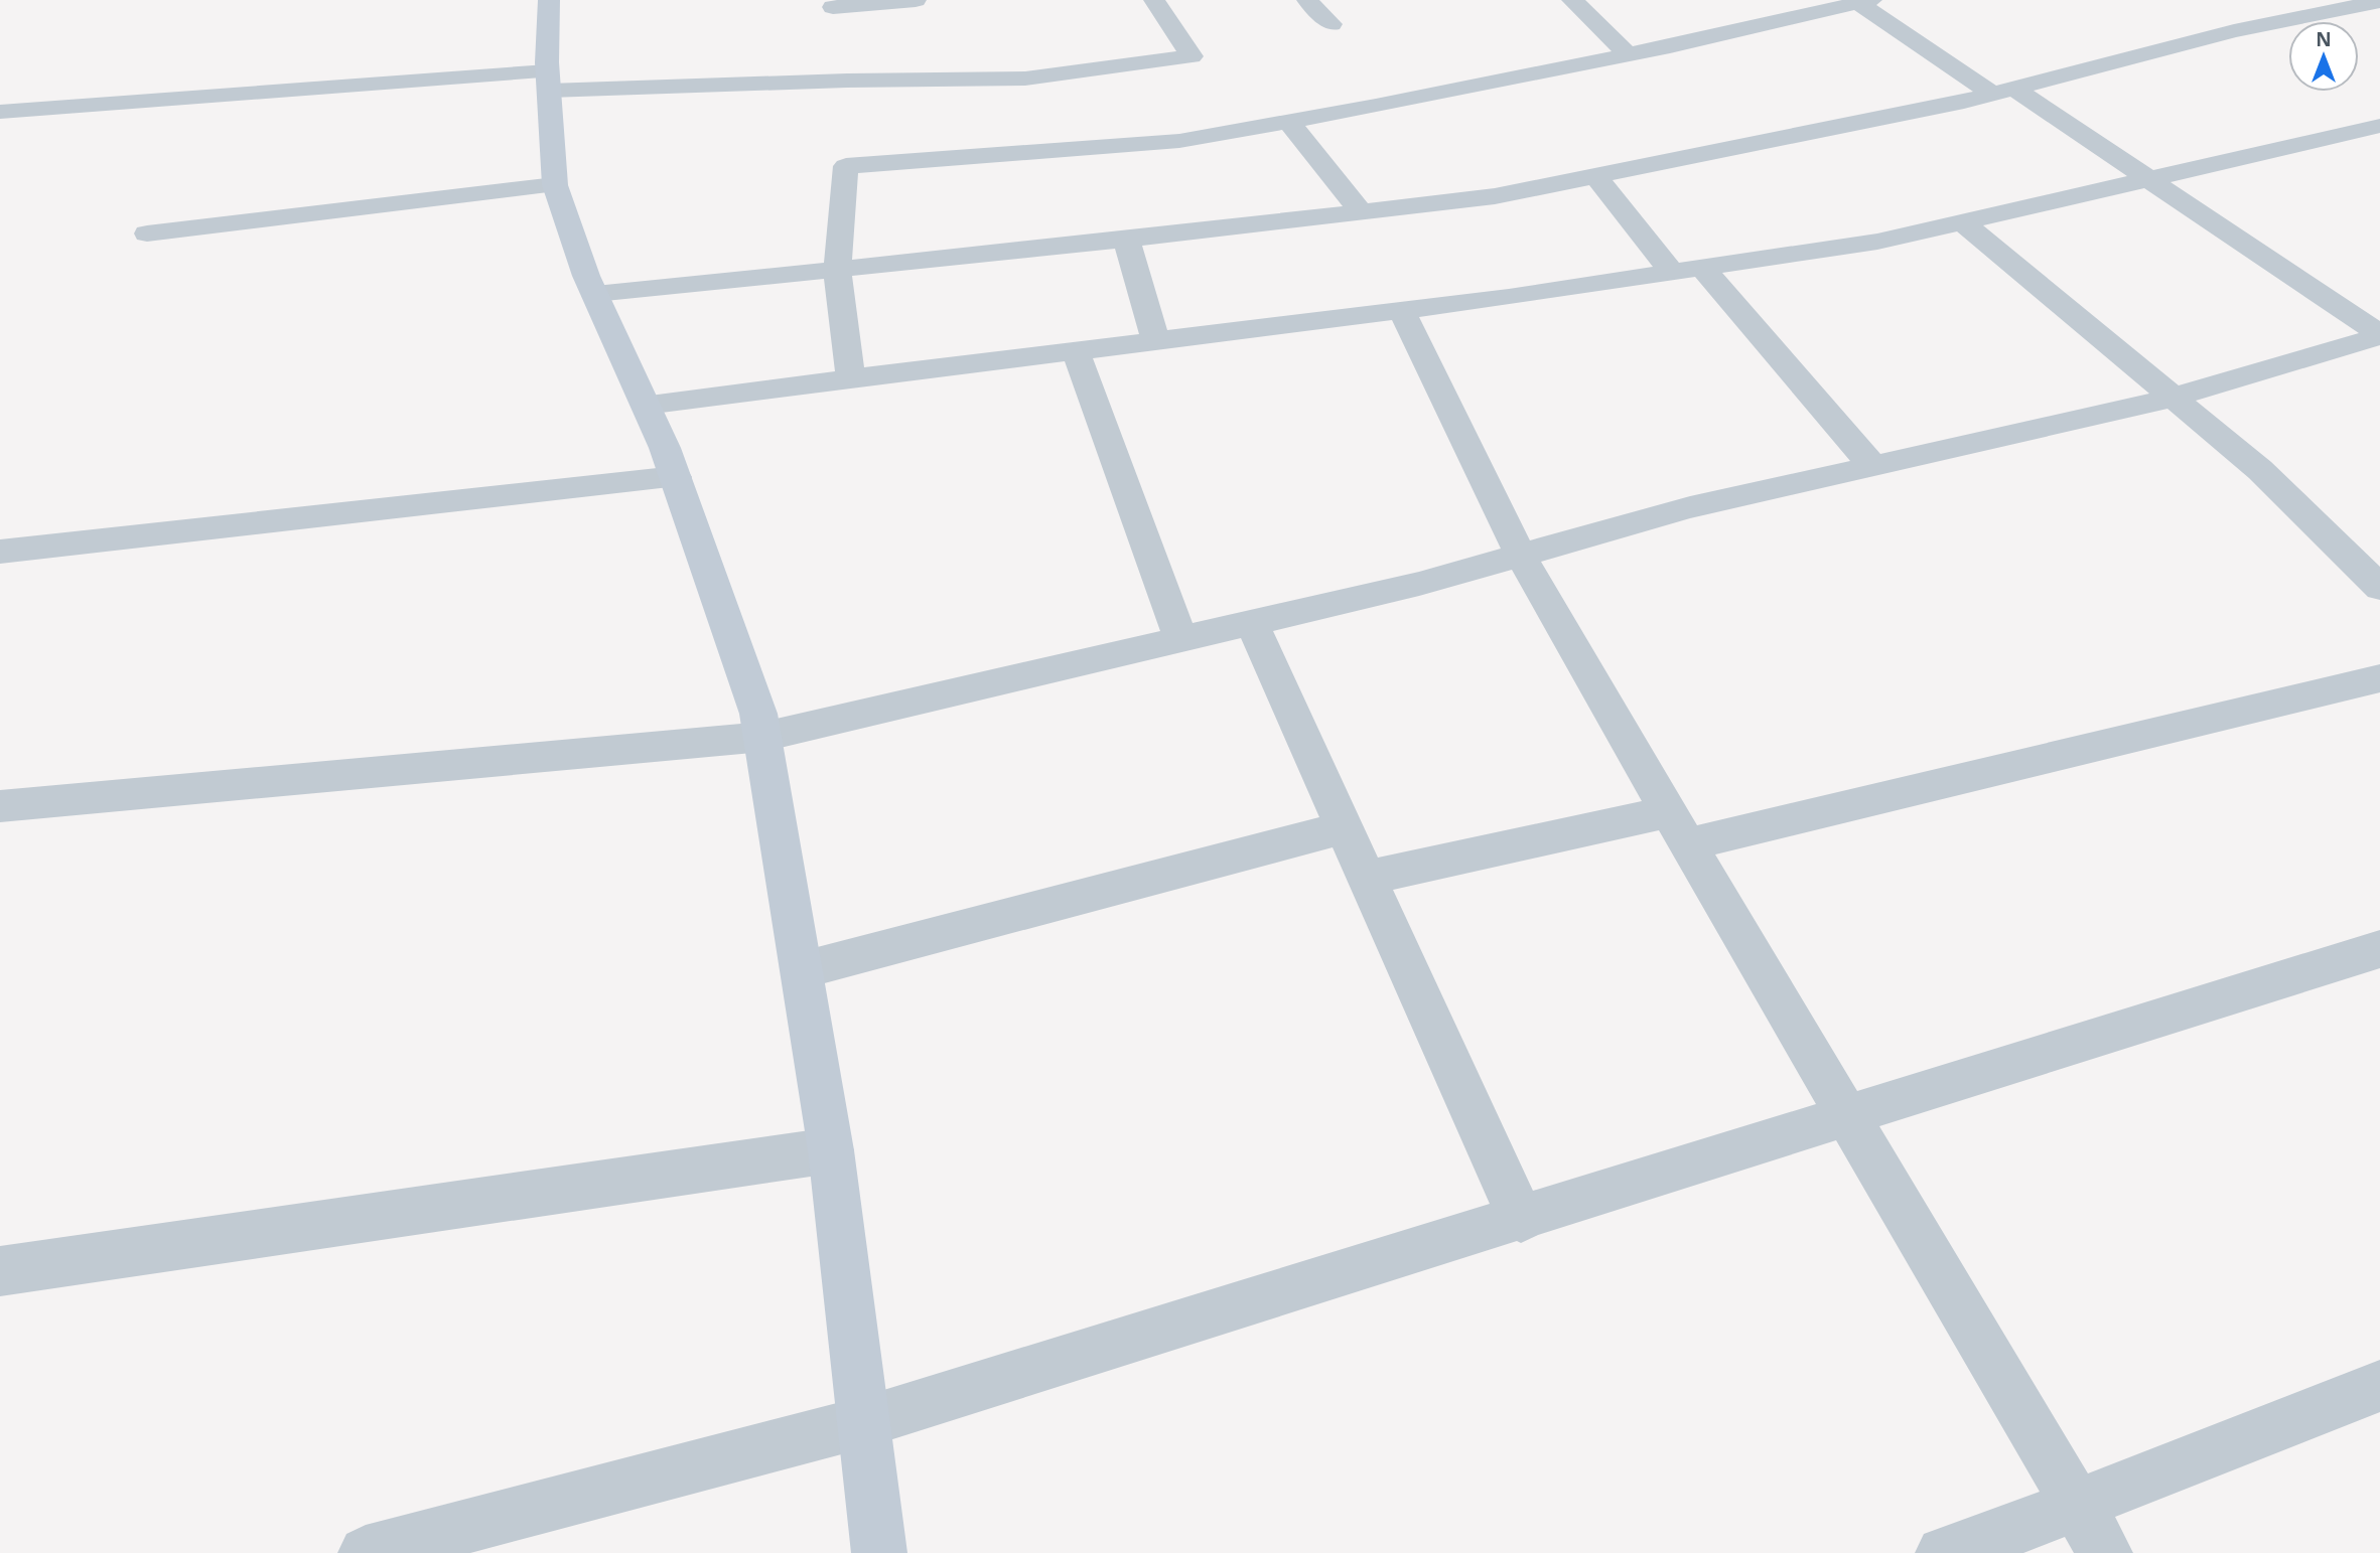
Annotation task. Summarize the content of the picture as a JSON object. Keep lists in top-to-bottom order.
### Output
{
  "north": "top"
}
